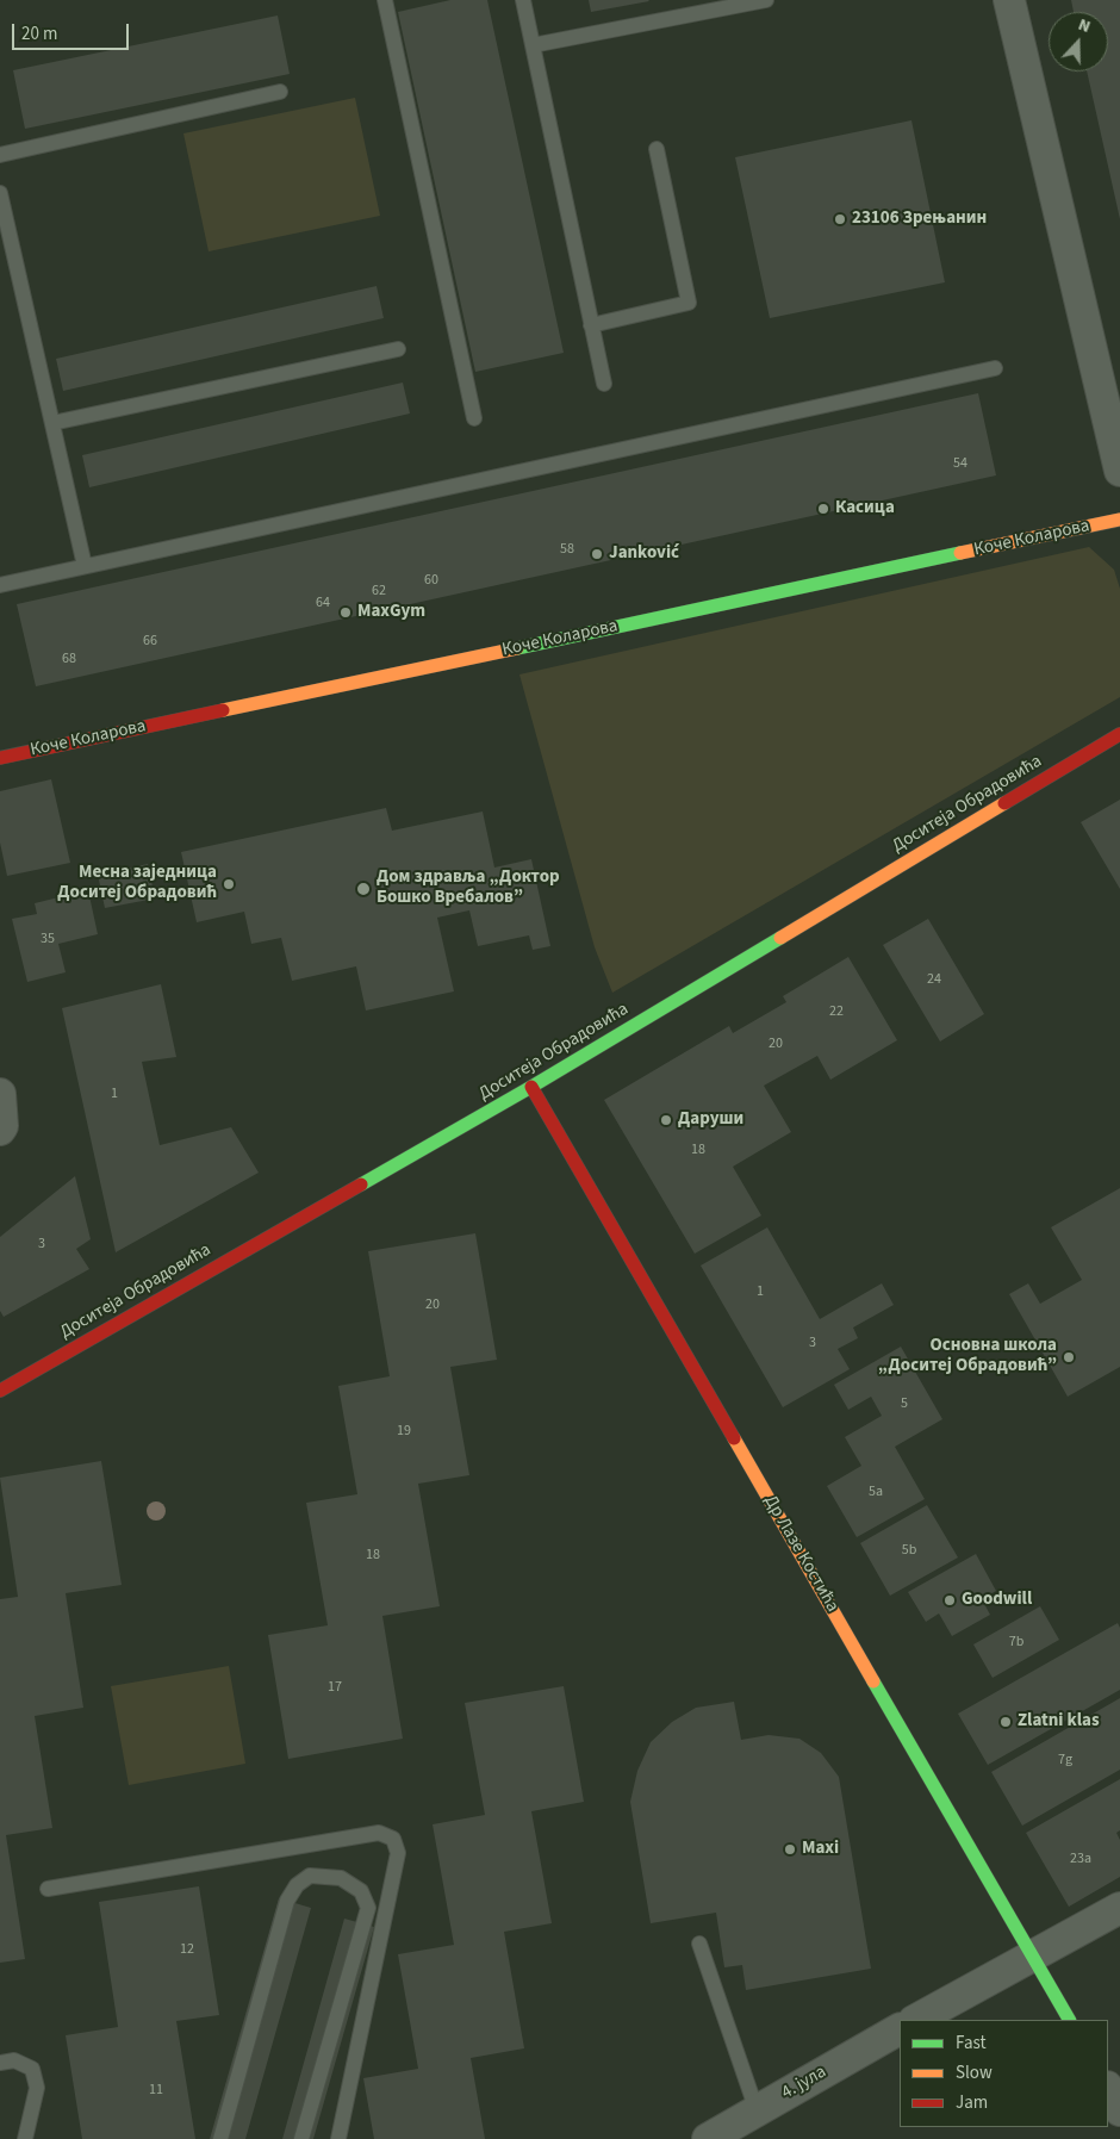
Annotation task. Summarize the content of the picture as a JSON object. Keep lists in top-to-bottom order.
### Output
{
  "streets": {
    "street": [
      "Коче Коларова",
      "Доситеја Обрадовића",
      "Др Лазе Костића",
      "4. јула"
    ]
  },
  "crossings": [
    ["Доситеја Обрадовића", "Др Лазе Костића"]
  ],
  "places": [
    "23106 Зрењанин",
    "Касица",
    "Janković",
    "MaxGym",
    "Месна заједница Доситеј Обрадовић",
    "Дом здравља „Доктор Бошко Вребалов”",
    "Даруши",
    "Основна школа „Доситеј Обрадовић”",
    "Goodwill",
    "Zlatni klas",
    "Maxi"
  ],
  "house_numbers": [
    "54",
    "58",
    "60",
    "62",
    "64",
    "66",
    "68",
    "35",
    "24",
    "22",
    "20",
    "1",
    "18",
    "3",
    "1",
    "20",
    "3",
    "5",
    "19",
    "5a",
    "5b",
    "18",
    "7b",
    "17",
    "7g",
    "23a",
    "12",
    "11"
  ],
  "legend": ["Fast", "Slow", "Jam"],
  "scale_bar": "20 m",
  "north": "top"
}
